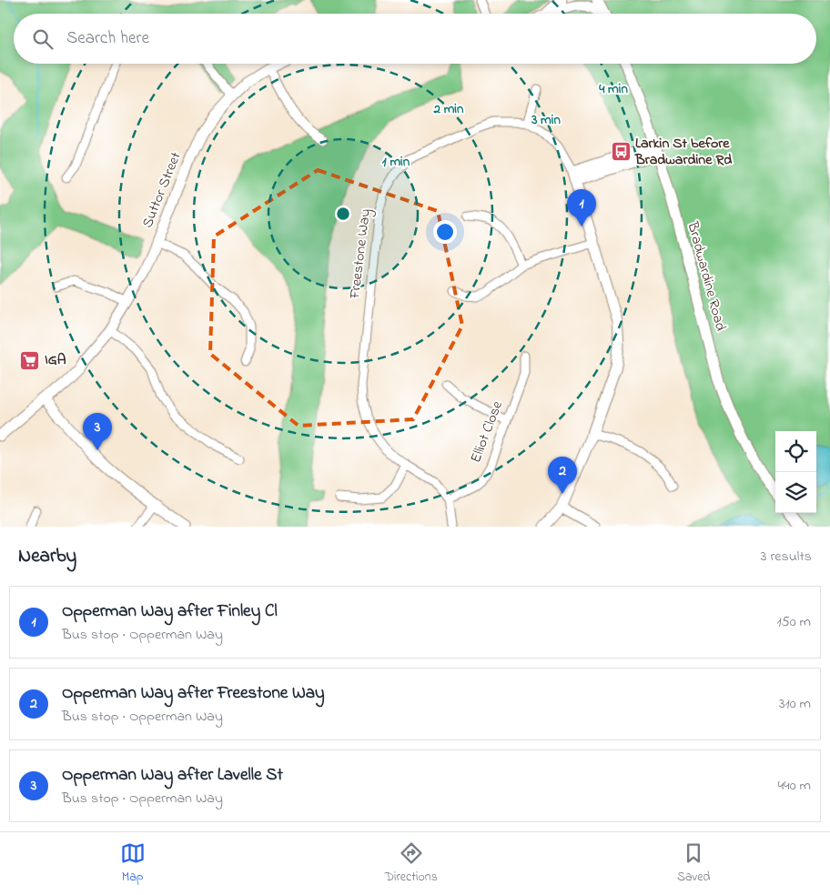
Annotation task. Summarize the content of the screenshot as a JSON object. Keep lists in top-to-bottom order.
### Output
{
  "streets": {
    "street": [
      "Suttor Street",
      "Freestone Way",
      "Bradwardine Road",
      "Elliot Close"
    ]
  },
  "crossings": [
    ["Freestone Way", "Elliot Close"]
  ],
  "places": {
    "bus stop": ["Larkin St before Bradwardine Rd"],
    "supermarket": ["IGA"]
  },
  "page": {
    "search": "Search here",
    "pins": ["1", "3", "2"],
    "heading": ["Nearby", "3 results"],
    "list": [
      {
        "mark": "1",
        "name": "Opperman Way after Finley Cl",
        "note": "Bus stop · Opperman Way",
        "value": "150 m"
      },
      {
        "mark": "2",
        "name": "Opperman Way after Freestone Way",
        "note": "Bus stop · Opperman Way",
        "value": "310 m"
      },
      {
        "mark": "3",
        "name": "Opperman Way after Lavelle St",
        "note": "Bus stop · Opperman Way",
        "value": "440 m"
      }
    ],
    "nav": ["Map", "Directions", "Saved"]
  },
  "rings": [
    "4 min",
    "2 min",
    "3 min",
    "1 min"
  ]
}
